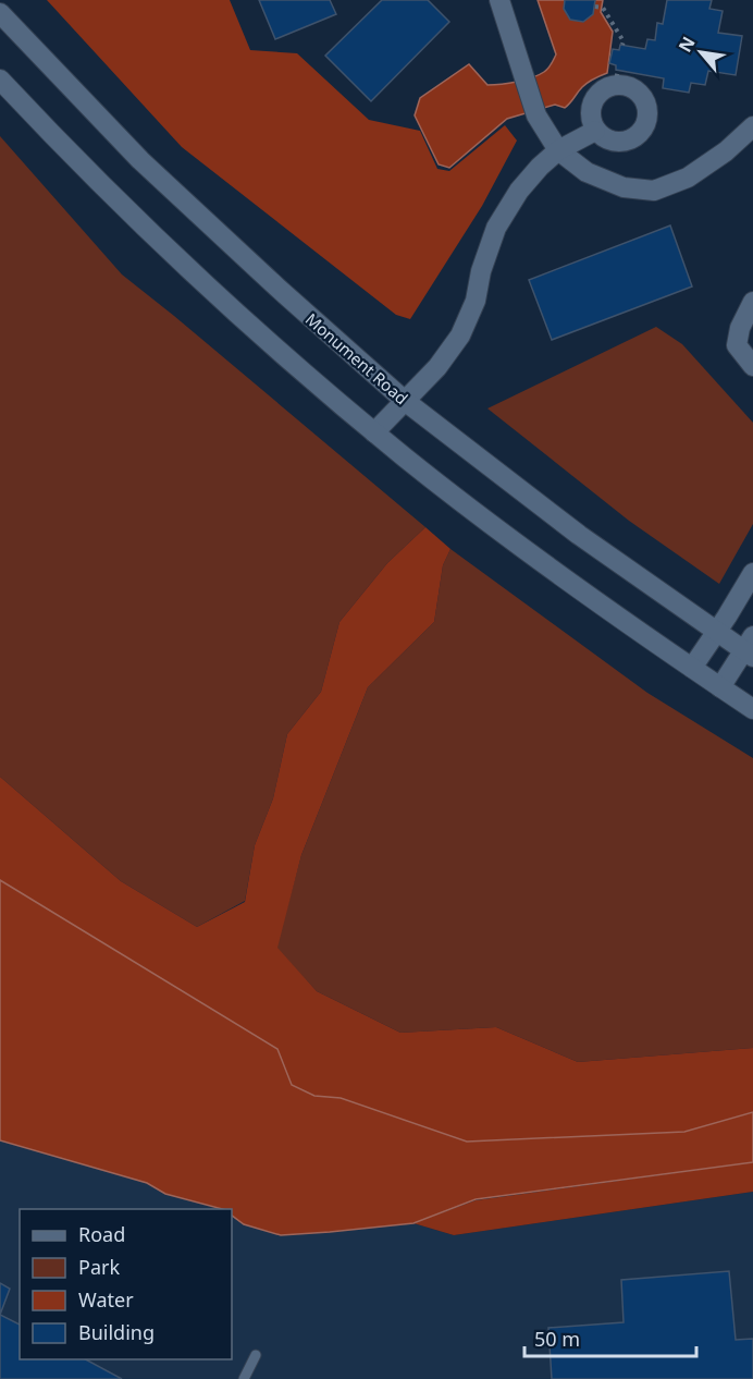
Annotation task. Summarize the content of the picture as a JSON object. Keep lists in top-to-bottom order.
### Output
{
  "streets": {
    "main road": ["Monument Road"]
  },
  "legend": [
    "Road",
    "Park",
    "Water",
    "Building"
  ],
  "scale_bar": "50 m",
  "north": "top left"
}
